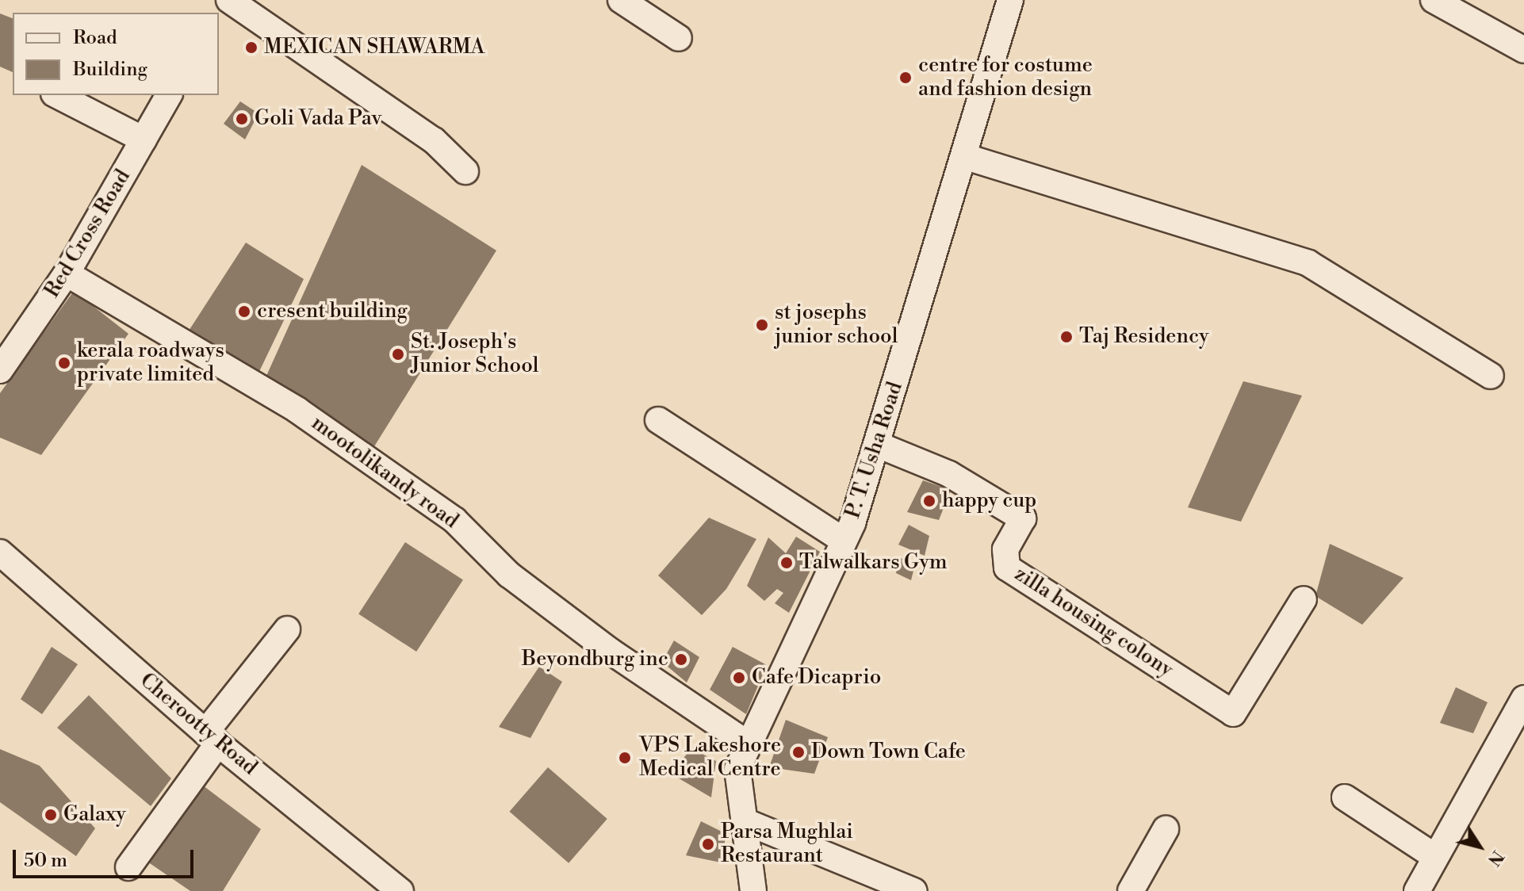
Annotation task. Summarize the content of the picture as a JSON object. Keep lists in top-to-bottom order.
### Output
{
  "streets": {
    "street": [
      "Red Cross Road",
      "P. T. Usha Road",
      "mootolikandy road",
      "zilla housing colony",
      "Cherootty Road"
    ]
  },
  "crossings": [
    ["Red Cross Road", "mootolikandy road"],
    ["P. T. Usha Road", "mootolikandy road"],
    ["P. T. Usha Road", "zilla housing colony"]
  ],
  "places": [
    "MEXICAN SHAWARMA",
    "centre for costume and fashion design",
    "Goli Vada Pav",
    "cresent building",
    "st josephs junior school",
    "Taj Residency",
    "St. Joseph's Junior School",
    "kerala roadways private limited",
    "happy cup",
    "Talwalkars Gym",
    "Beyondburg inc",
    "Cafe Dicaprio",
    "Down Town Cafe",
    "VPS Lakeshore Medical Centre",
    "Galaxy",
    "Parsa Mughlai Restaurant"
  ],
  "legend": ["Road", "Building"],
  "scale_bar": "50 m",
  "north": "bottom right"
}
